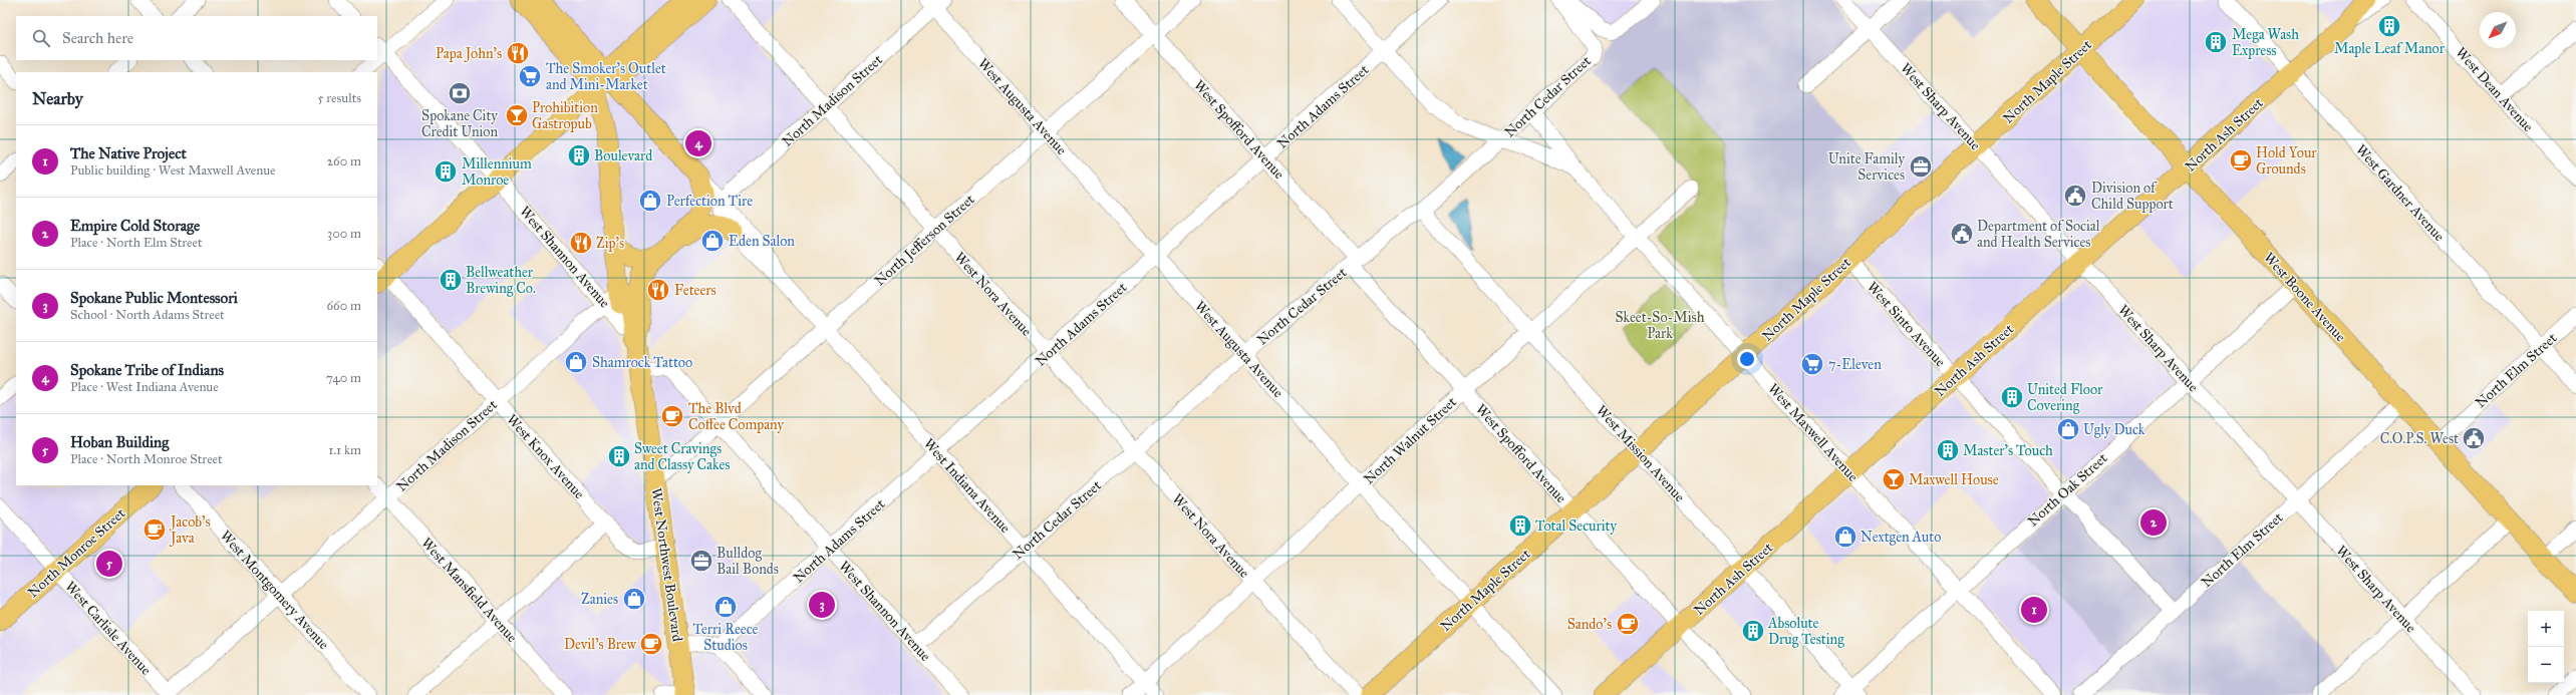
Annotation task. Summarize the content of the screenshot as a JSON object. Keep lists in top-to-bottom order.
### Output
{
  "streets": {
    "main road": [
      "North Maple Street",
      "North Ash Street",
      "West Boone Avenue",
      "West Indiana Avenue",
      "North Monroe Street",
      "West Northwest Boulevard"
    ],
    "street": [
      "West Dean Avenue",
      "North Cedar Street",
      "North Madison Street",
      "West Augusta Avenue",
      "North Adams Street",
      "West Sharp Avenue",
      "West Spofford Avenue",
      "West Gardner Avenue",
      "North Jefferson Street",
      "West Shannon Avenue",
      "West Nora Avenue",
      "West Sinto Avenue",
      "North Elm Street",
      "West Maxwell Avenue",
      "North Walnut Street",
      "West Mission Avenue",
      "West Knox Avenue",
      "North Oak Street",
      "West Montgomery Avenue",
      "West Mansfield Avenue",
      "West Carlisle Avenue"
    ]
  },
  "crossings": [
    ["North Maple Street", "West Augusta Avenue"],
    ["North Maple Street", "West Sharp Avenue"],
    ["North Maple Street", "West Spofford Avenue"],
    ["North Maple Street", "West Boone Avenue"],
    ["North Maple Street", "West Sinto Avenue"],
    ["North Maple Street", "West Maxwell Avenue"],
    ["North Maple Street", "West Mission Avenue"],
    ["North Cedar Street", "West Augusta Avenue"],
    ["North Cedar Street", "West Spofford Avenue"],
    ["North Cedar Street", "West Shannon Avenue"],
    ["North Cedar Street", "West Nora Avenue"],
    ["North Cedar Street", "West Maxwell Avenue"],
    ["North Cedar Street", "West Mission Avenue"],
    ["North Cedar Street", "West Indiana Avenue"],
    ["North Madison Street", "West Augusta Avenue"],
    ["North Madison Street", "West Shannon Avenue"],
    ["North Madison Street", "West Nora Avenue"],
    ["North Madison Street", "West Knox Avenue"],
    ["North Madison Street", "West Indiana Avenue"],
    ["North Madison Street", "West Montgomery Avenue"],
    ["North Madison Street", "West Mansfield Avenue"],
    ["North Madison Street", "West Carlisle Avenue"],
    ["West Augusta Avenue", "North Adams Street"],
    ["West Augusta Avenue", "North Jefferson Street"],
    ["West Augusta Avenue", "North Walnut Street"],
    ["North Adams Street", "West Spofford Avenue"],
    ["North Adams Street", "West Shannon Avenue"],
    ["North Adams Street", "West Nora Avenue"],
    ["North Adams Street", "West Maxwell Avenue"],
    ["North Adams Street", "West Indiana Avenue"],
    ["West Sharp Avenue", "North Ash Street"],
    ["West Sharp Avenue", "North Elm Street"],
    ["West Sharp Avenue", "North Oak Street"],
    ["West Spofford Avenue", "North Ash Street"],
    ["West Spofford Avenue", "North Jefferson Street"],
    ["West Spofford Avenue", "North Walnut Street"],
    ["North Ash Street", "West Gardner Avenue"],
    ["North Ash Street", "West Boone Avenue"],
    ["North Ash Street", "West Sinto Avenue"],
    ["North Ash Street", "West Maxwell Avenue"],
    ["North Ash Street", "West Mission Avenue"],
    ["West Gardner Avenue", "North Elm Street"],
    ["North Jefferson Street", "West Shannon Avenue"],
    ["North Jefferson Street", "West Nora Avenue"],
    ["North Jefferson Street", "West Indiana Avenue"],
    ["North Jefferson Street", "West Northwest Boulevard"],
    ["West Shannon Avenue", "West Northwest Boulevard"],
    ["West Nora Avenue", "North Walnut Street"],
    ["West Boone Avenue", "North Elm Street"],
    ["West Boone Avenue", "North Oak Street"],
    ["West Sinto Avenue", "North Elm Street"],
    ["West Sinto Avenue", "North Oak Street"],
    ["West Maxwell Avenue", "North Walnut Street"],
    ["West Maxwell Avenue", "North Oak Street"],
    ["North Walnut Street", "West Mission Avenue"],
    ["North Walnut Street", "West Indiana Avenue"],
    ["West Mission Avenue", "North Oak Street"],
    ["West Knox Avenue", "West Northwest Boulevard"],
    ["West Indiana Avenue", "West Northwest Boulevard"],
    ["North Monroe Street", "West Carlisle Avenue"]
  ],
  "parks": ["Skeet-So-Mish Park"],
  "places": {
    "building": [
      "Maple Leaf Manor",
      "Mega Wash Express",
      "Boulevard",
      "Millennium Monroe",
      "Bellweather Brewing Co.",
      "United Floor Covering",
      "Master's Touch",
      "Sweet Cravings and Classy Cakes",
      "Total Security",
      "Absolute Drug Testing"
    ],
    "restaurant": ["Papa John's", "Zip's", "Feteers"],
    "supermarket": ["The Smoker's Outlet and Mini-Market", "7-Eleven"],
    "bank": ["Spokane City Credit Union"],
    "bar": ["Prohibition Gastropub", "Maxwell House"],
    "cafe": [
      "Hold Your Grounds",
      "The Blvd Coffee Company",
      "Jacob's Java",
      "Sando's",
      "Devil's Brew"
    ],
    "office": ["Unite Family Services", "Bulldog Bail Bonds"],
    "public building": ["Division of Child Support", "Department of Social and Health Services", "C.O.P.S. West"],
    "shop": [
      "Perfection Tire",
      "Eden Salon",
      "Shamrock Tattoo",
      "Ugly Duck",
      "Nextgen Auto",
      "Zanies",
      "Terri Reece Studios"
    ]
  },
  "north": "bottom left",
  "page": {
    "search": "Search here",
    "heading": ["Nearby", "5 results"],
    "list": [
      {
        "mark": "1",
        "name": "The Native Project",
        "note": "Public building · West Maxwell Avenue",
        "value": "260 m"
      },
      {
        "mark": "2",
        "name": "Empire Cold Storage",
        "note": "Place · North Elm Street",
        "value": "300 m"
      },
      {
        "mark": "3",
        "name": "Spokane Public Montessori",
        "note": "School · North Adams Street",
        "value": "660 m"
      },
      {
        "mark": "4",
        "name": "Spokane Tribe of Indians",
        "note": "Place · West Indiana Avenue",
        "value": "740 m"
      },
      {
        "mark": "5",
        "name": "Hoban Building",
        "note": "Place · North Monroe Street",
        "value": "1.1 km"
      }
    ],
    "pins": [
      "4",
      "2",
      "5",
      "3",
      "1"
    ],
    "map_buttons": ["+", "−"]
  }
}
